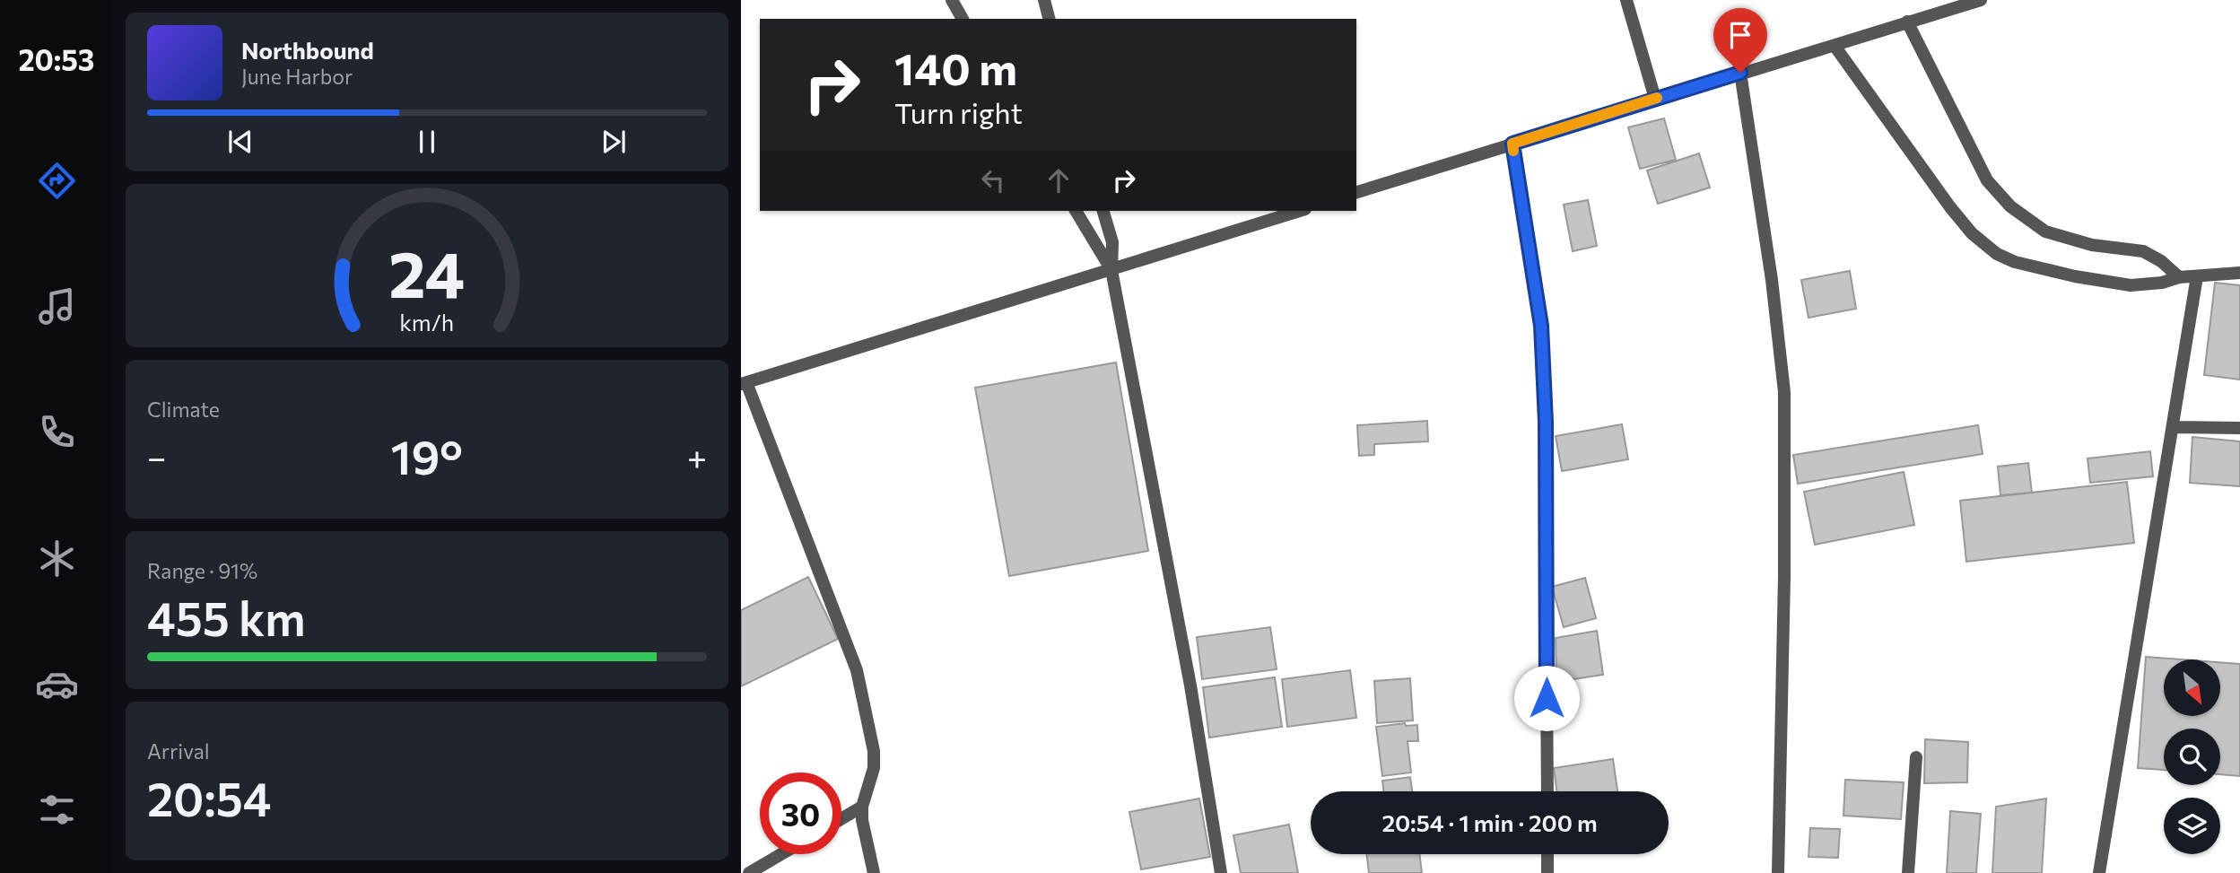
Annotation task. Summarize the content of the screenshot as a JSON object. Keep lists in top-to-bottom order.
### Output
{
  "north": "bottom right",
  "page": {
    "tabs": "20:53",
    "turn": ["140 m", "Turn right"],
    "song": ["Northbound", "June Harbor"],
    "tile": [
      "Climate",
      ["Range · 91%", "455 km"],
      ["Arrival", "20:54"]
    ],
    "heat": ["−", "19°", "+"],
    "limit": "30",
    "trip": "20:54 · 1 min · 200 m",
    "gauge": ["24", "km/h"]
  }
}
